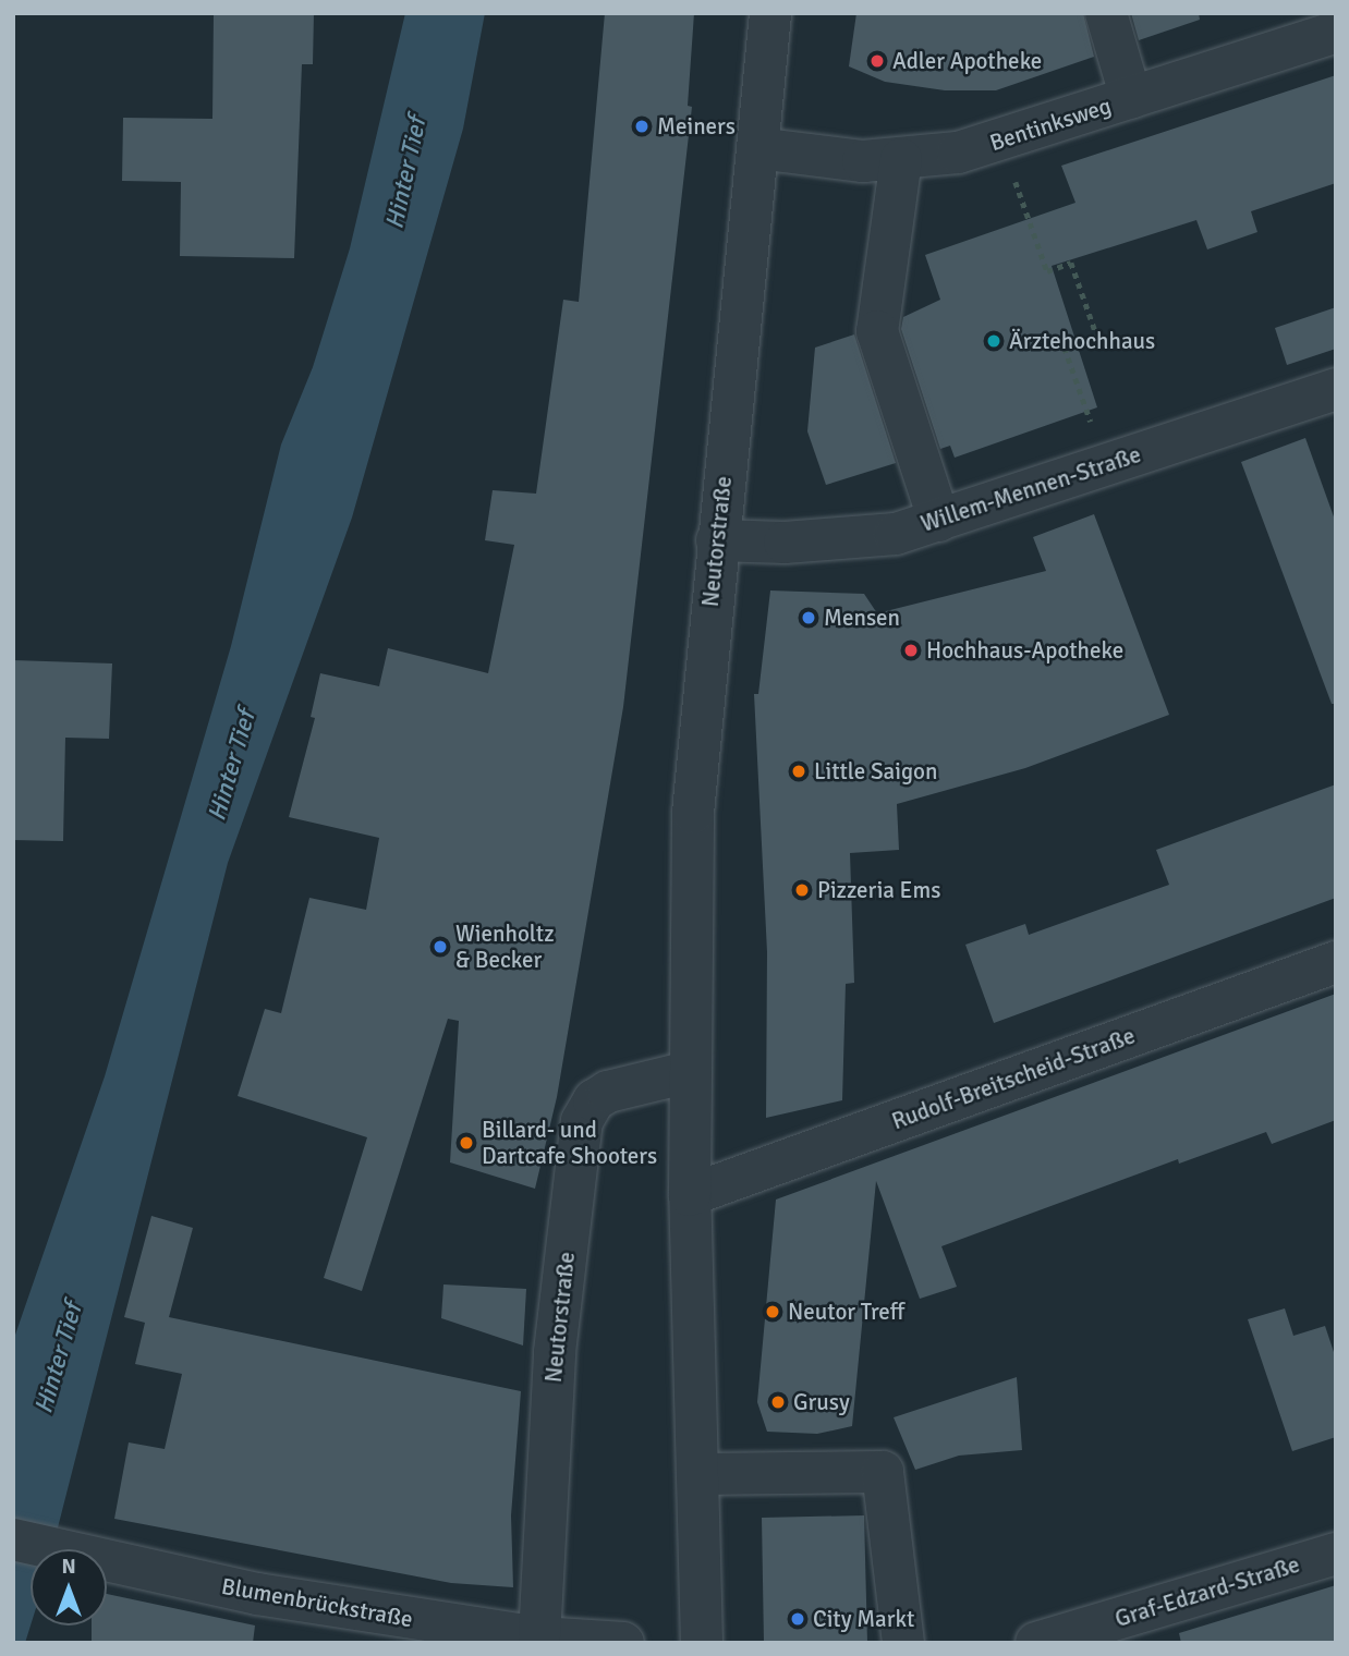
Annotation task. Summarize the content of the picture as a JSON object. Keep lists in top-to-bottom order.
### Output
{
  "streets": {
    "street": [
      "Bentinksweg",
      "Willem-Mennen-Straße",
      "Neutorstraße",
      "Rudolf-Breitscheid-Straße",
      "Graf-Edzard-Straße",
      "Blumenbrückstraße"
    ]
  },
  "crossings": [
    ["Bentinksweg", "Neutorstraße"],
    ["Willem-Mennen-Straße", "Neutorstraße"],
    ["Neutorstraße", "Rudolf-Breitscheid-Straße"],
    ["Neutorstraße", "Blumenbrückstraße"]
  ],
  "water": ["Hinter Tief"],
  "places": [
    "Adler Apotheke",
    "Meiners",
    "Ärztehochhaus",
    "Mensen",
    "Hochhaus-Apotheke",
    "Little Saigon",
    "Pizzeria Ems",
    "Wienholtz & Becker",
    "Billard- und Dartcafe Shooters",
    "Neutor Treff",
    "Grusy",
    "City Markt"
  ],
  "north": "top"
}
